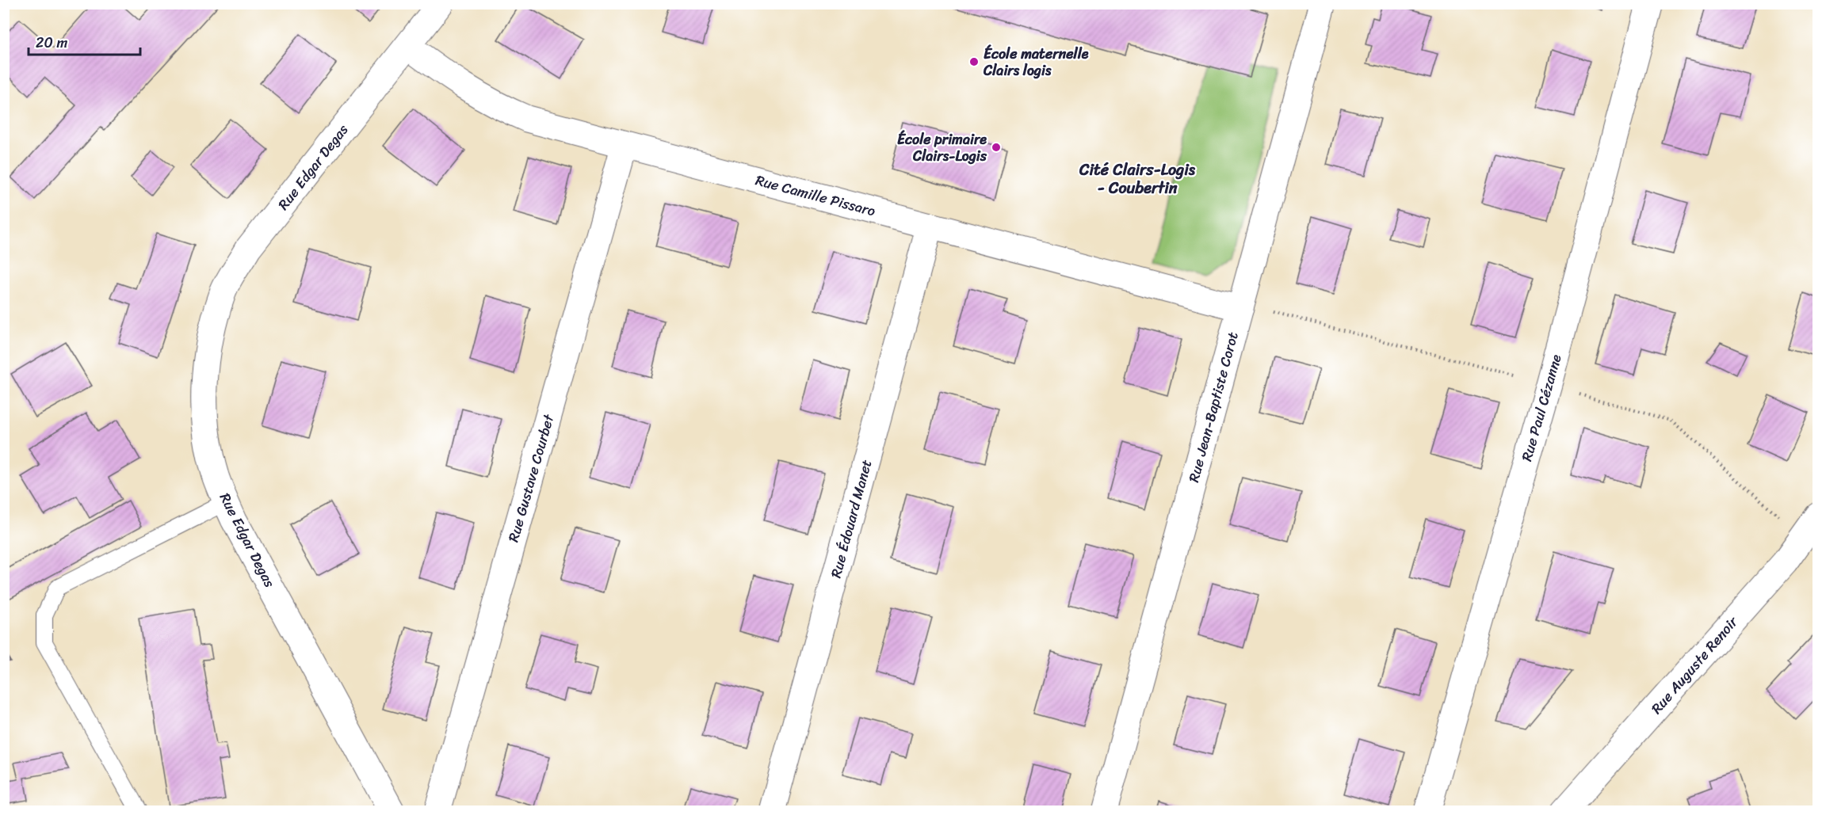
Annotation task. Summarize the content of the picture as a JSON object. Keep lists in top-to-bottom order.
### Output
{
  "streets": {
    "street": [
      "Rue Edgar Degas",
      "Rue Camille Pissaro",
      "Rue Jean-Baptiste Corot",
      "Rue Paul Cézanne",
      "Rue Gustave Courbet",
      "Rue Édouard Manet",
      "Rue Auguste Renoir"
    ]
  },
  "crossings": [
    ["Rue Edgar Degas", "Rue Camille Pissaro"],
    ["Rue Camille Pissaro", "Rue Jean-Baptiste Corot"],
    ["Rue Camille Pissaro", "Rue Gustave Courbet"],
    ["Rue Camille Pissaro", "Rue Édouard Manet"]
  ],
  "districts": ["Cité Clairs-Logis - Coubertin"],
  "places": ["École maternelle Clairs logis", "École primaire Clairs-Logis"],
  "scale_bar": "20 m"
}
